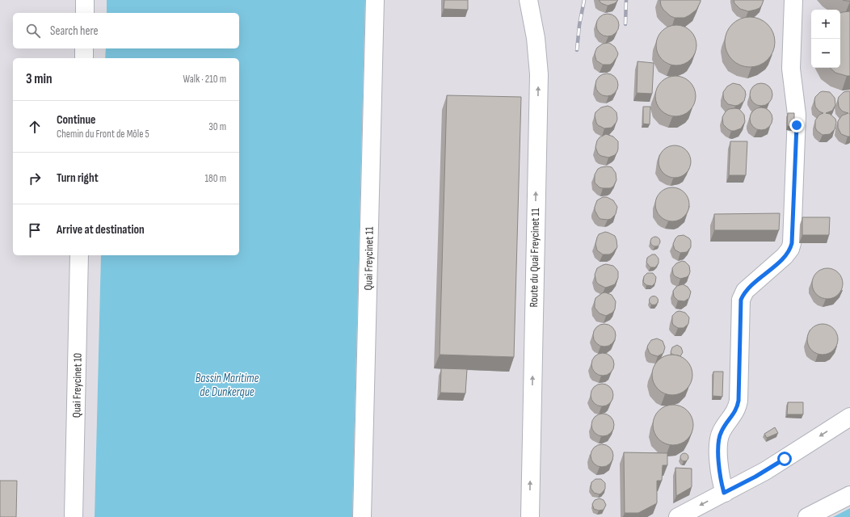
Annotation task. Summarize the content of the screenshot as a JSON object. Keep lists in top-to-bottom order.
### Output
{
  "streets": {
    "street": ["Route du Quai Freycinet 11", "Quai Freycinet 11", "Quai Freycinet 10"]
  },
  "one_way": ["Route du Quai Freycinet 11"],
  "water": ["Bassin Maritime de Dunkerque"],
  "page": {
    "map_buttons": ["+", "−"],
    "search": "Search here",
    "heading": ["3 min", "Walk · 210 m"],
    "list": [
      ["Continue", "Chemin du Front de Môle 5", "30 m"],
      ["Turn right", "180 m"],
      "Arrive at destination"
    ]
  }
}
